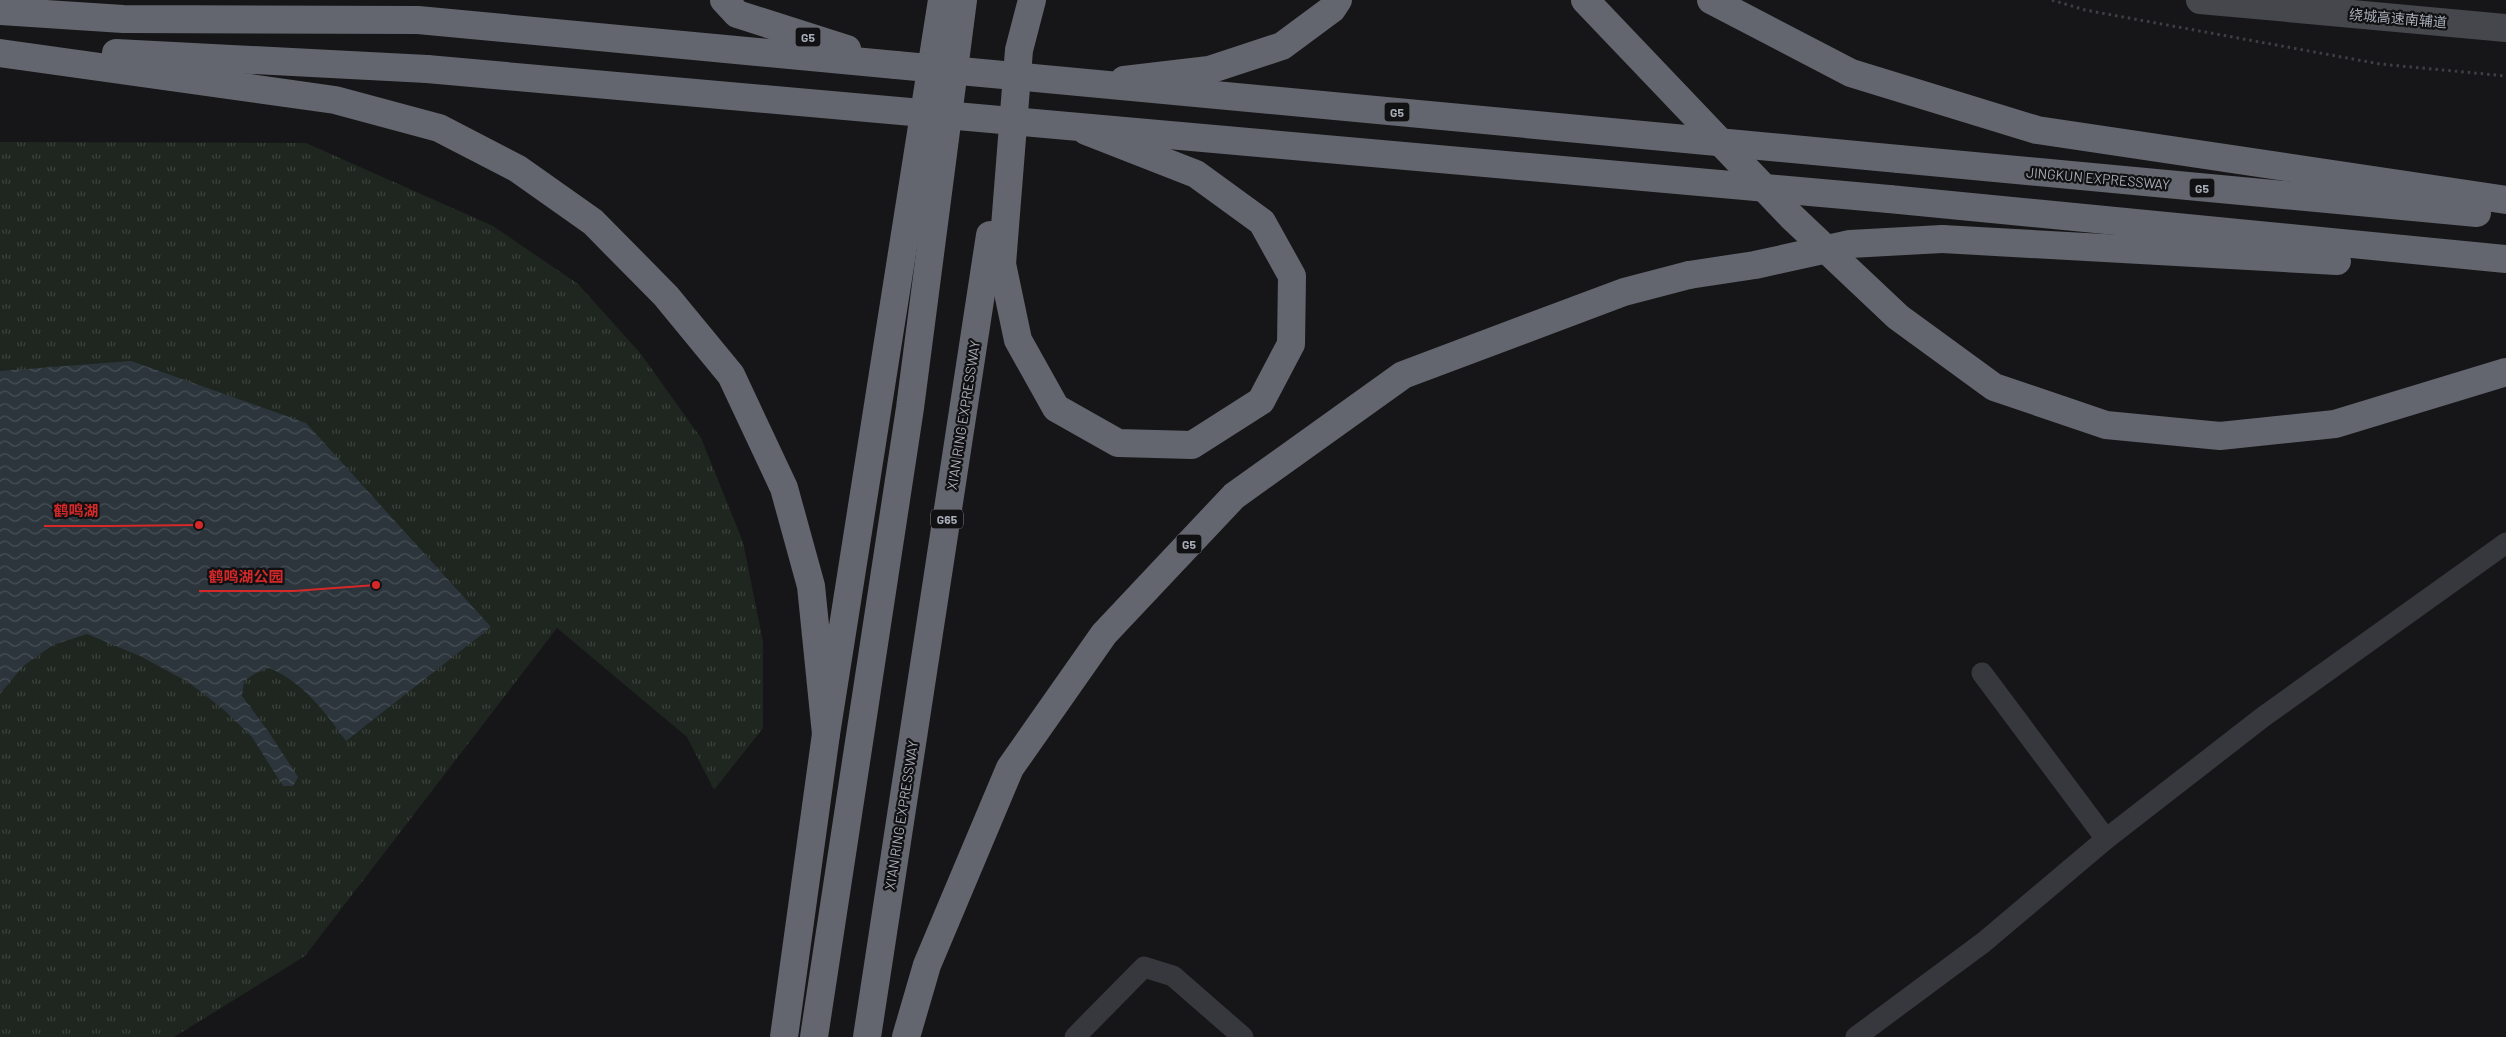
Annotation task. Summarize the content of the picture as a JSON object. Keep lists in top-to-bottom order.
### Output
{
  "streets": {
    "highway": [
      "G5",
      "JINGKUN EXPRESSWAY",
      "XI'AN RING EXPRESSWAY",
      "G65"
    ],
    "street": ["绕城高速南辅道"]
  },
  "crossings": [
    ["G5", "JINGKUN EXPRESSWAY"]
  ],
  "places": ["鹤鸣湖", "鹤鸣湖公园"]
}
